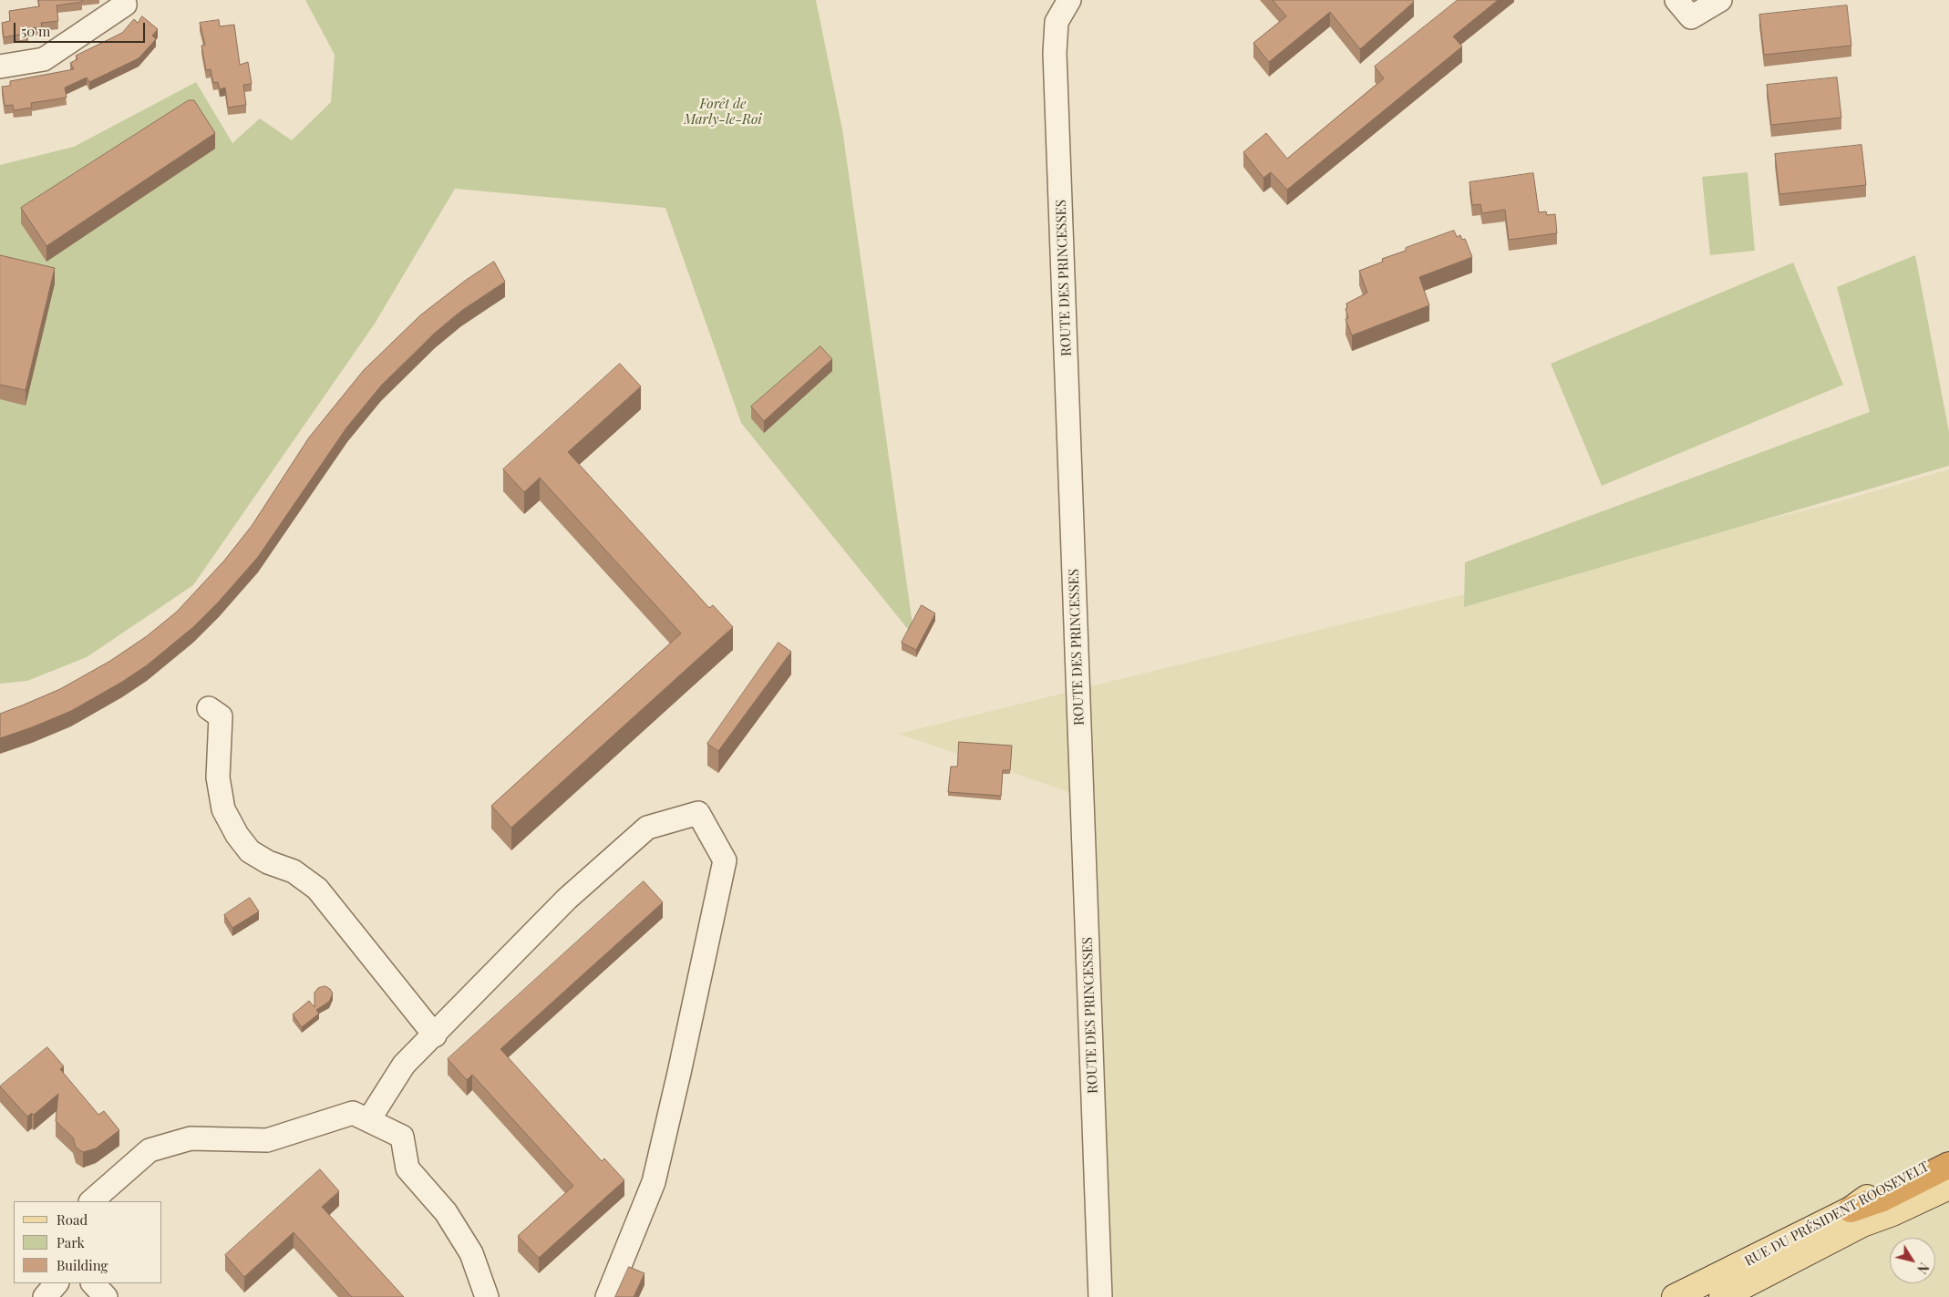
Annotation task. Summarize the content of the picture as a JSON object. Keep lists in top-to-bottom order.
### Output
{
  "streets": {
    "main road": ["RUE DU PRÉSIDENT ROOSEVELT"],
    "street": ["ROUTE DES PRINCESSES"]
  },
  "parks": ["Forêt de Marly-le-Roi"],
  "legend": ["Road", "Park", "Building"],
  "scale_bar": "50 m",
  "north": "bottom right"
}
